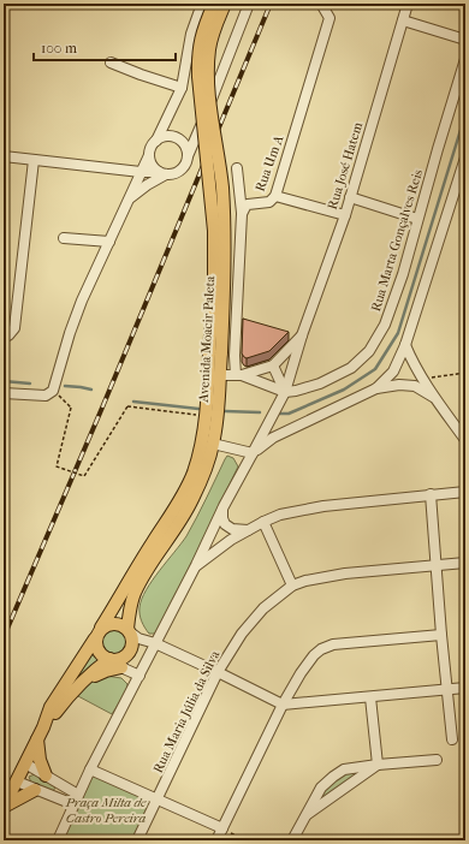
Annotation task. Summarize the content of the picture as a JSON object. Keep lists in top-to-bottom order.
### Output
{
  "streets": {
    "main road": ["Avenida Moacir Paleta"],
    "street": [
      "Rua Um A",
      "Rua José Hatem",
      "Rua Marta Gonçalves Reis",
      "Rua Maria Júlia da Silva"
    ]
  },
  "crossings": [
    ["Rua José Hatem", "Rua Marta Gonçalves Reis"]
  ],
  "parks": ["Praça Milta de Castro Pereira"],
  "scale_bar": "100 m"
}
